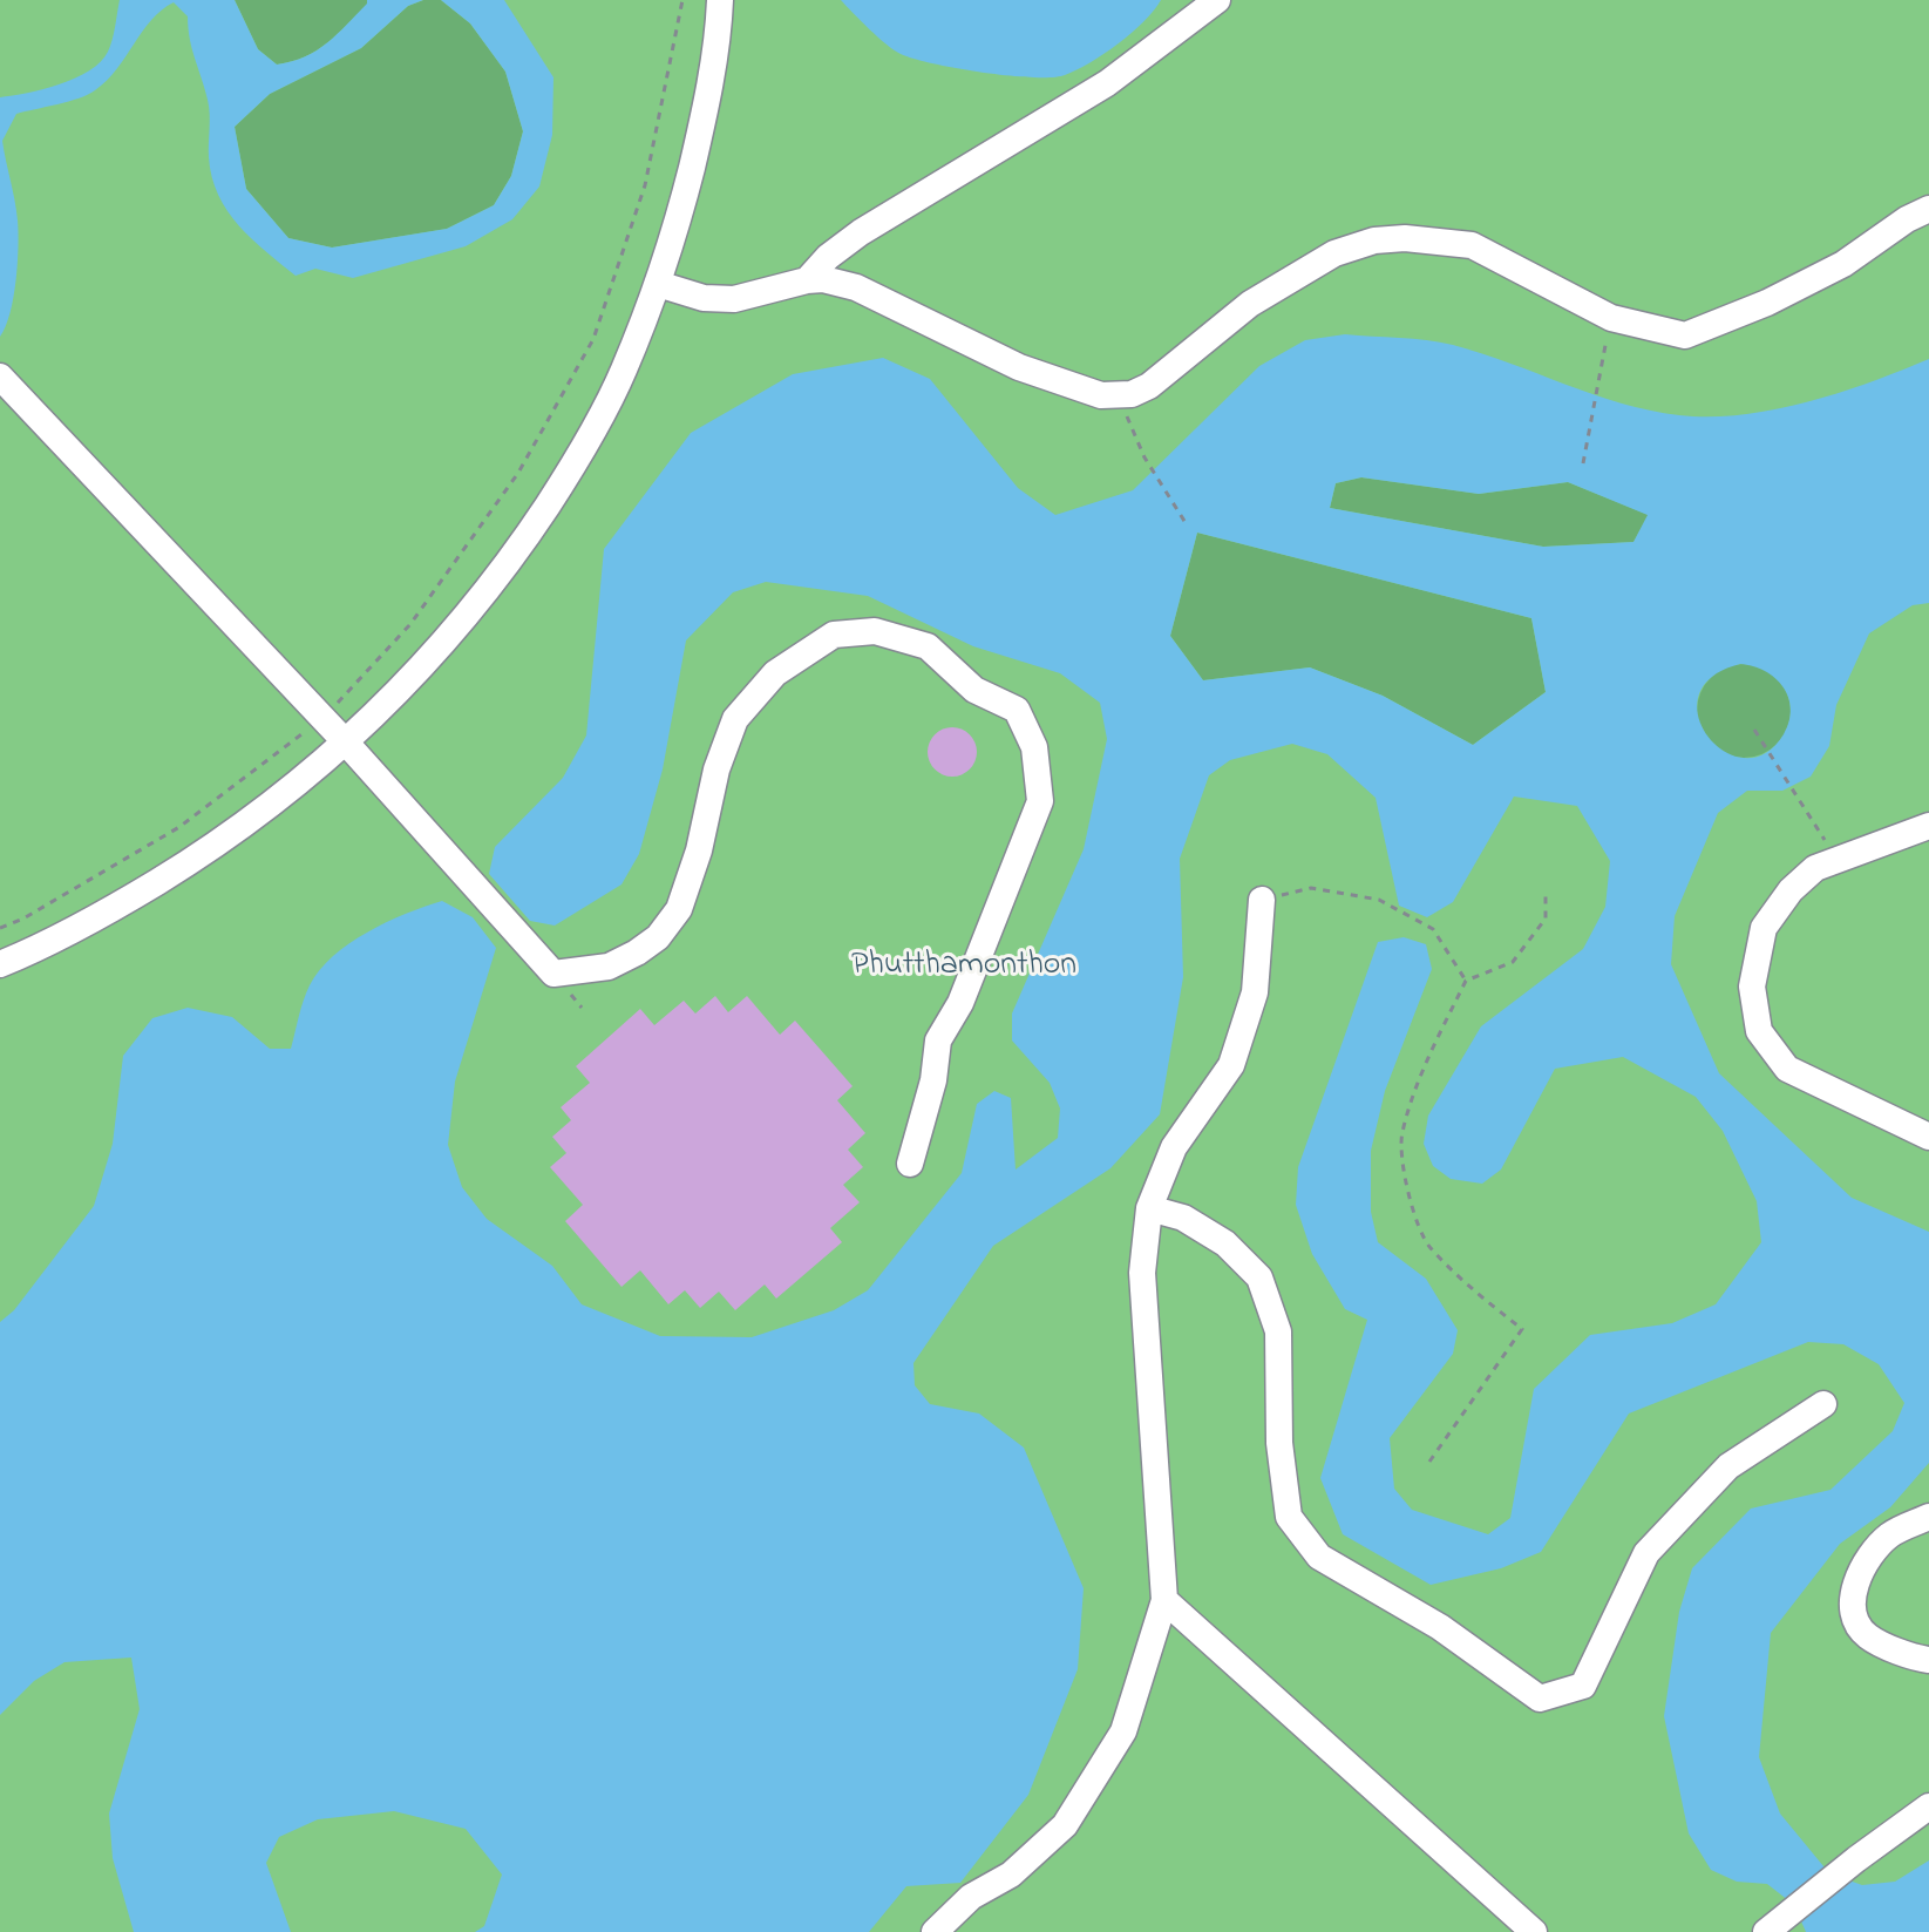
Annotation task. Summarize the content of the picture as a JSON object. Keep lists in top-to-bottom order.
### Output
{
  "parks": ["Phutthamonthon"]
}
